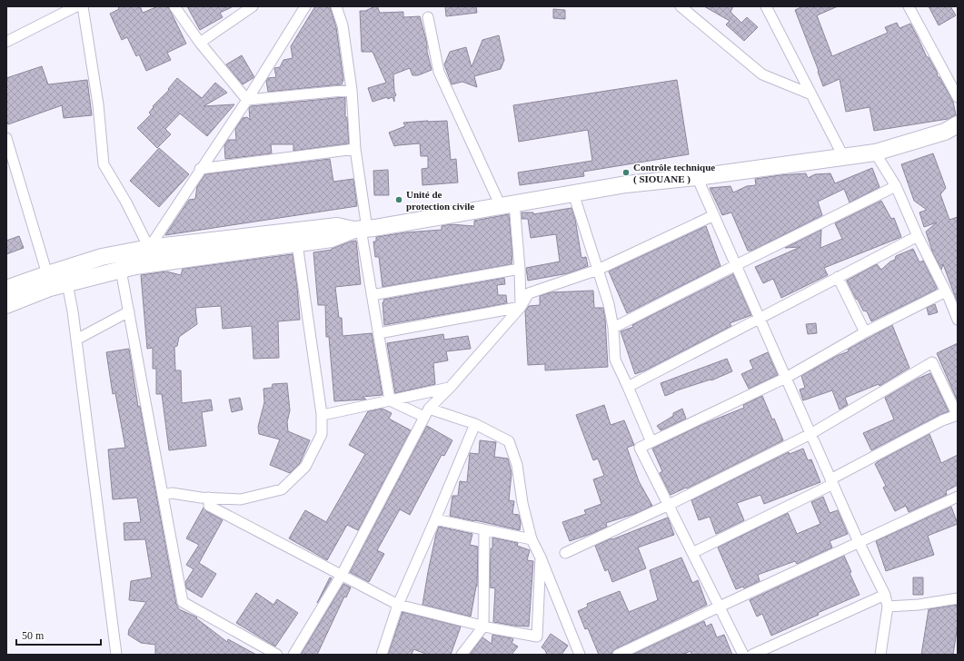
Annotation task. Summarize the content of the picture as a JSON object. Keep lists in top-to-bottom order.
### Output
{
  "places": ["Contrôle technique ( SIOUANE )", "Unité de protection civile"],
  "scale_bar": "50 m"
}
